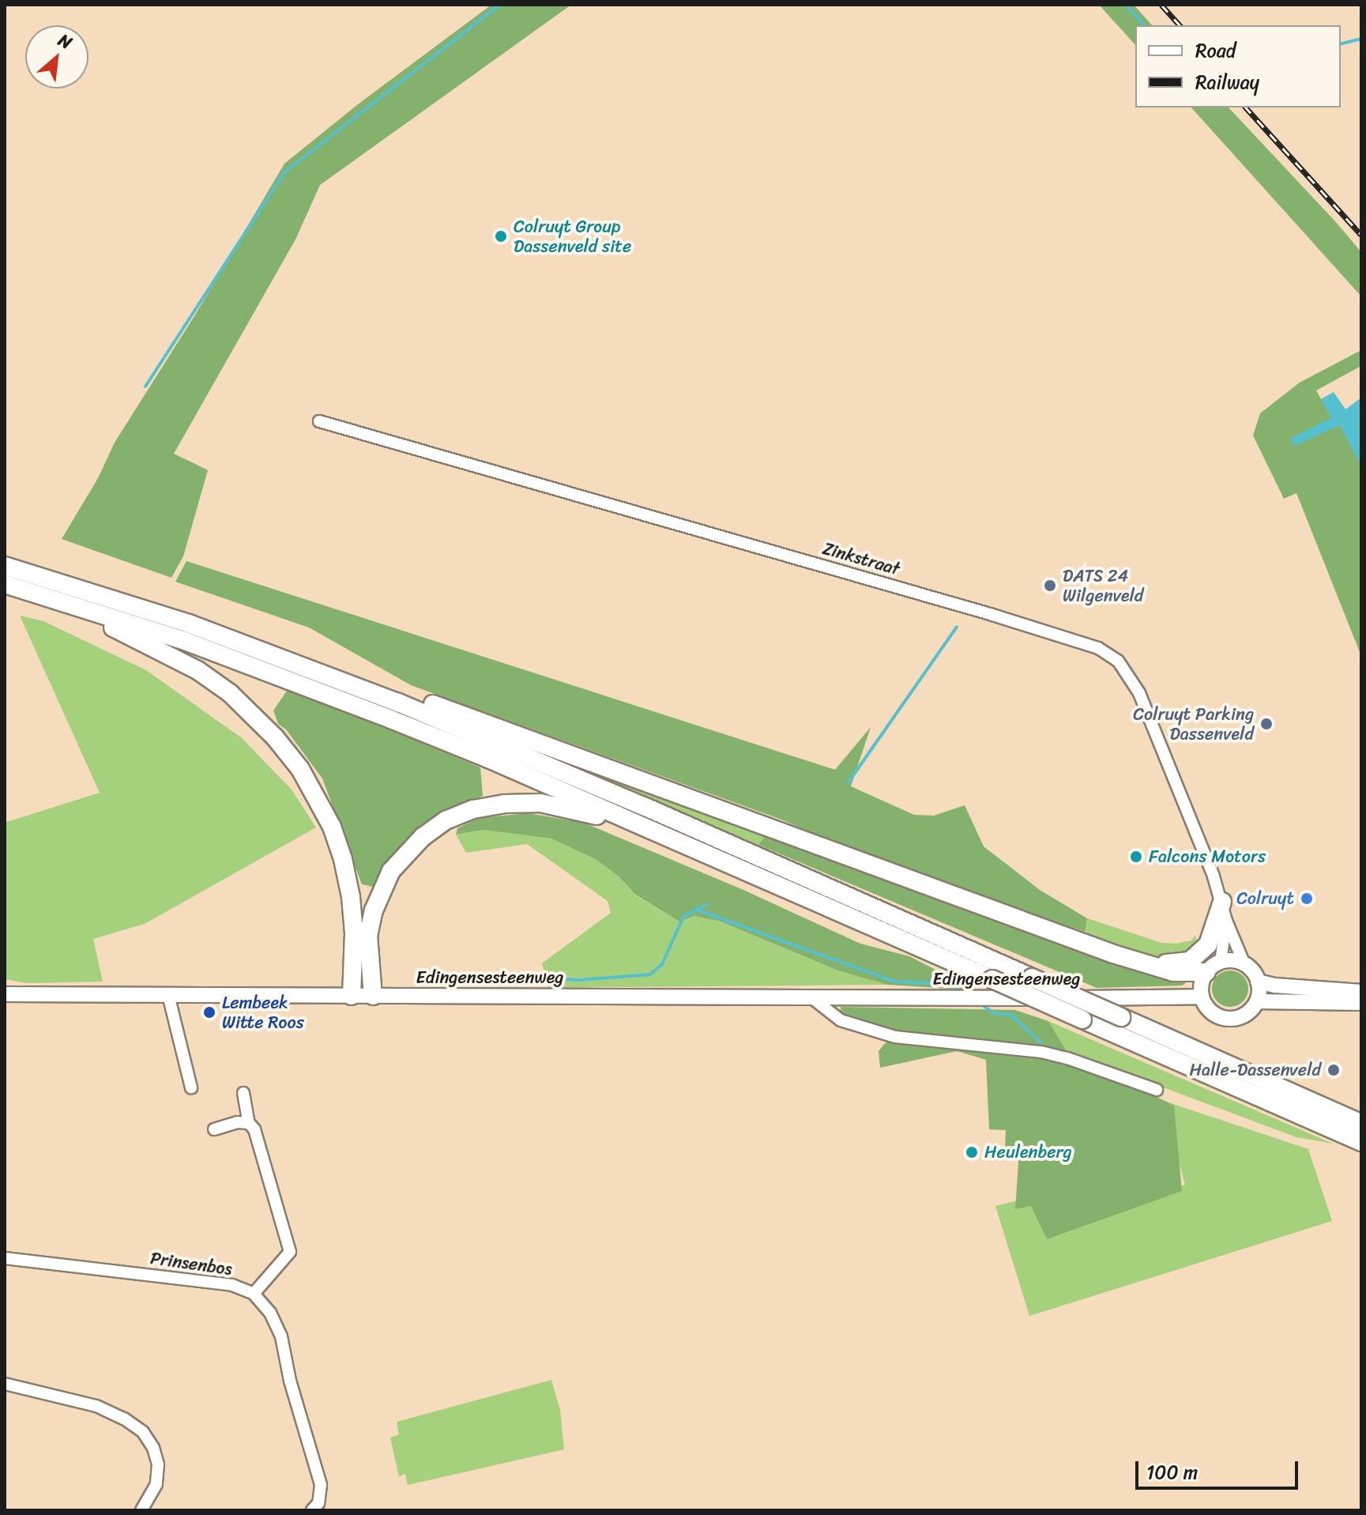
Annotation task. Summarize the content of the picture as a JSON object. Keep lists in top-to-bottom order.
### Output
{
  "streets": {
    "main road": ["Edingensesteenweg"],
    "street": ["Zinkstraat", "Prinsenbos"]
  },
  "crossings": [
    ["Zinkstraat", "Edingensesteenweg"]
  ],
  "places": [
    "Colruyt Group Dassenveld site",
    "DATS 24 Wilgenveld",
    "Colruyt Parking Dassenveld",
    "Falcons Motors",
    "Colruyt",
    "Lembeek Witte Roos",
    "Halle-Dassenveld",
    "Heulenberg"
  ],
  "legend": ["Road", "Railway"],
  "scale_bar": "100 m",
  "north": "top right"
}
